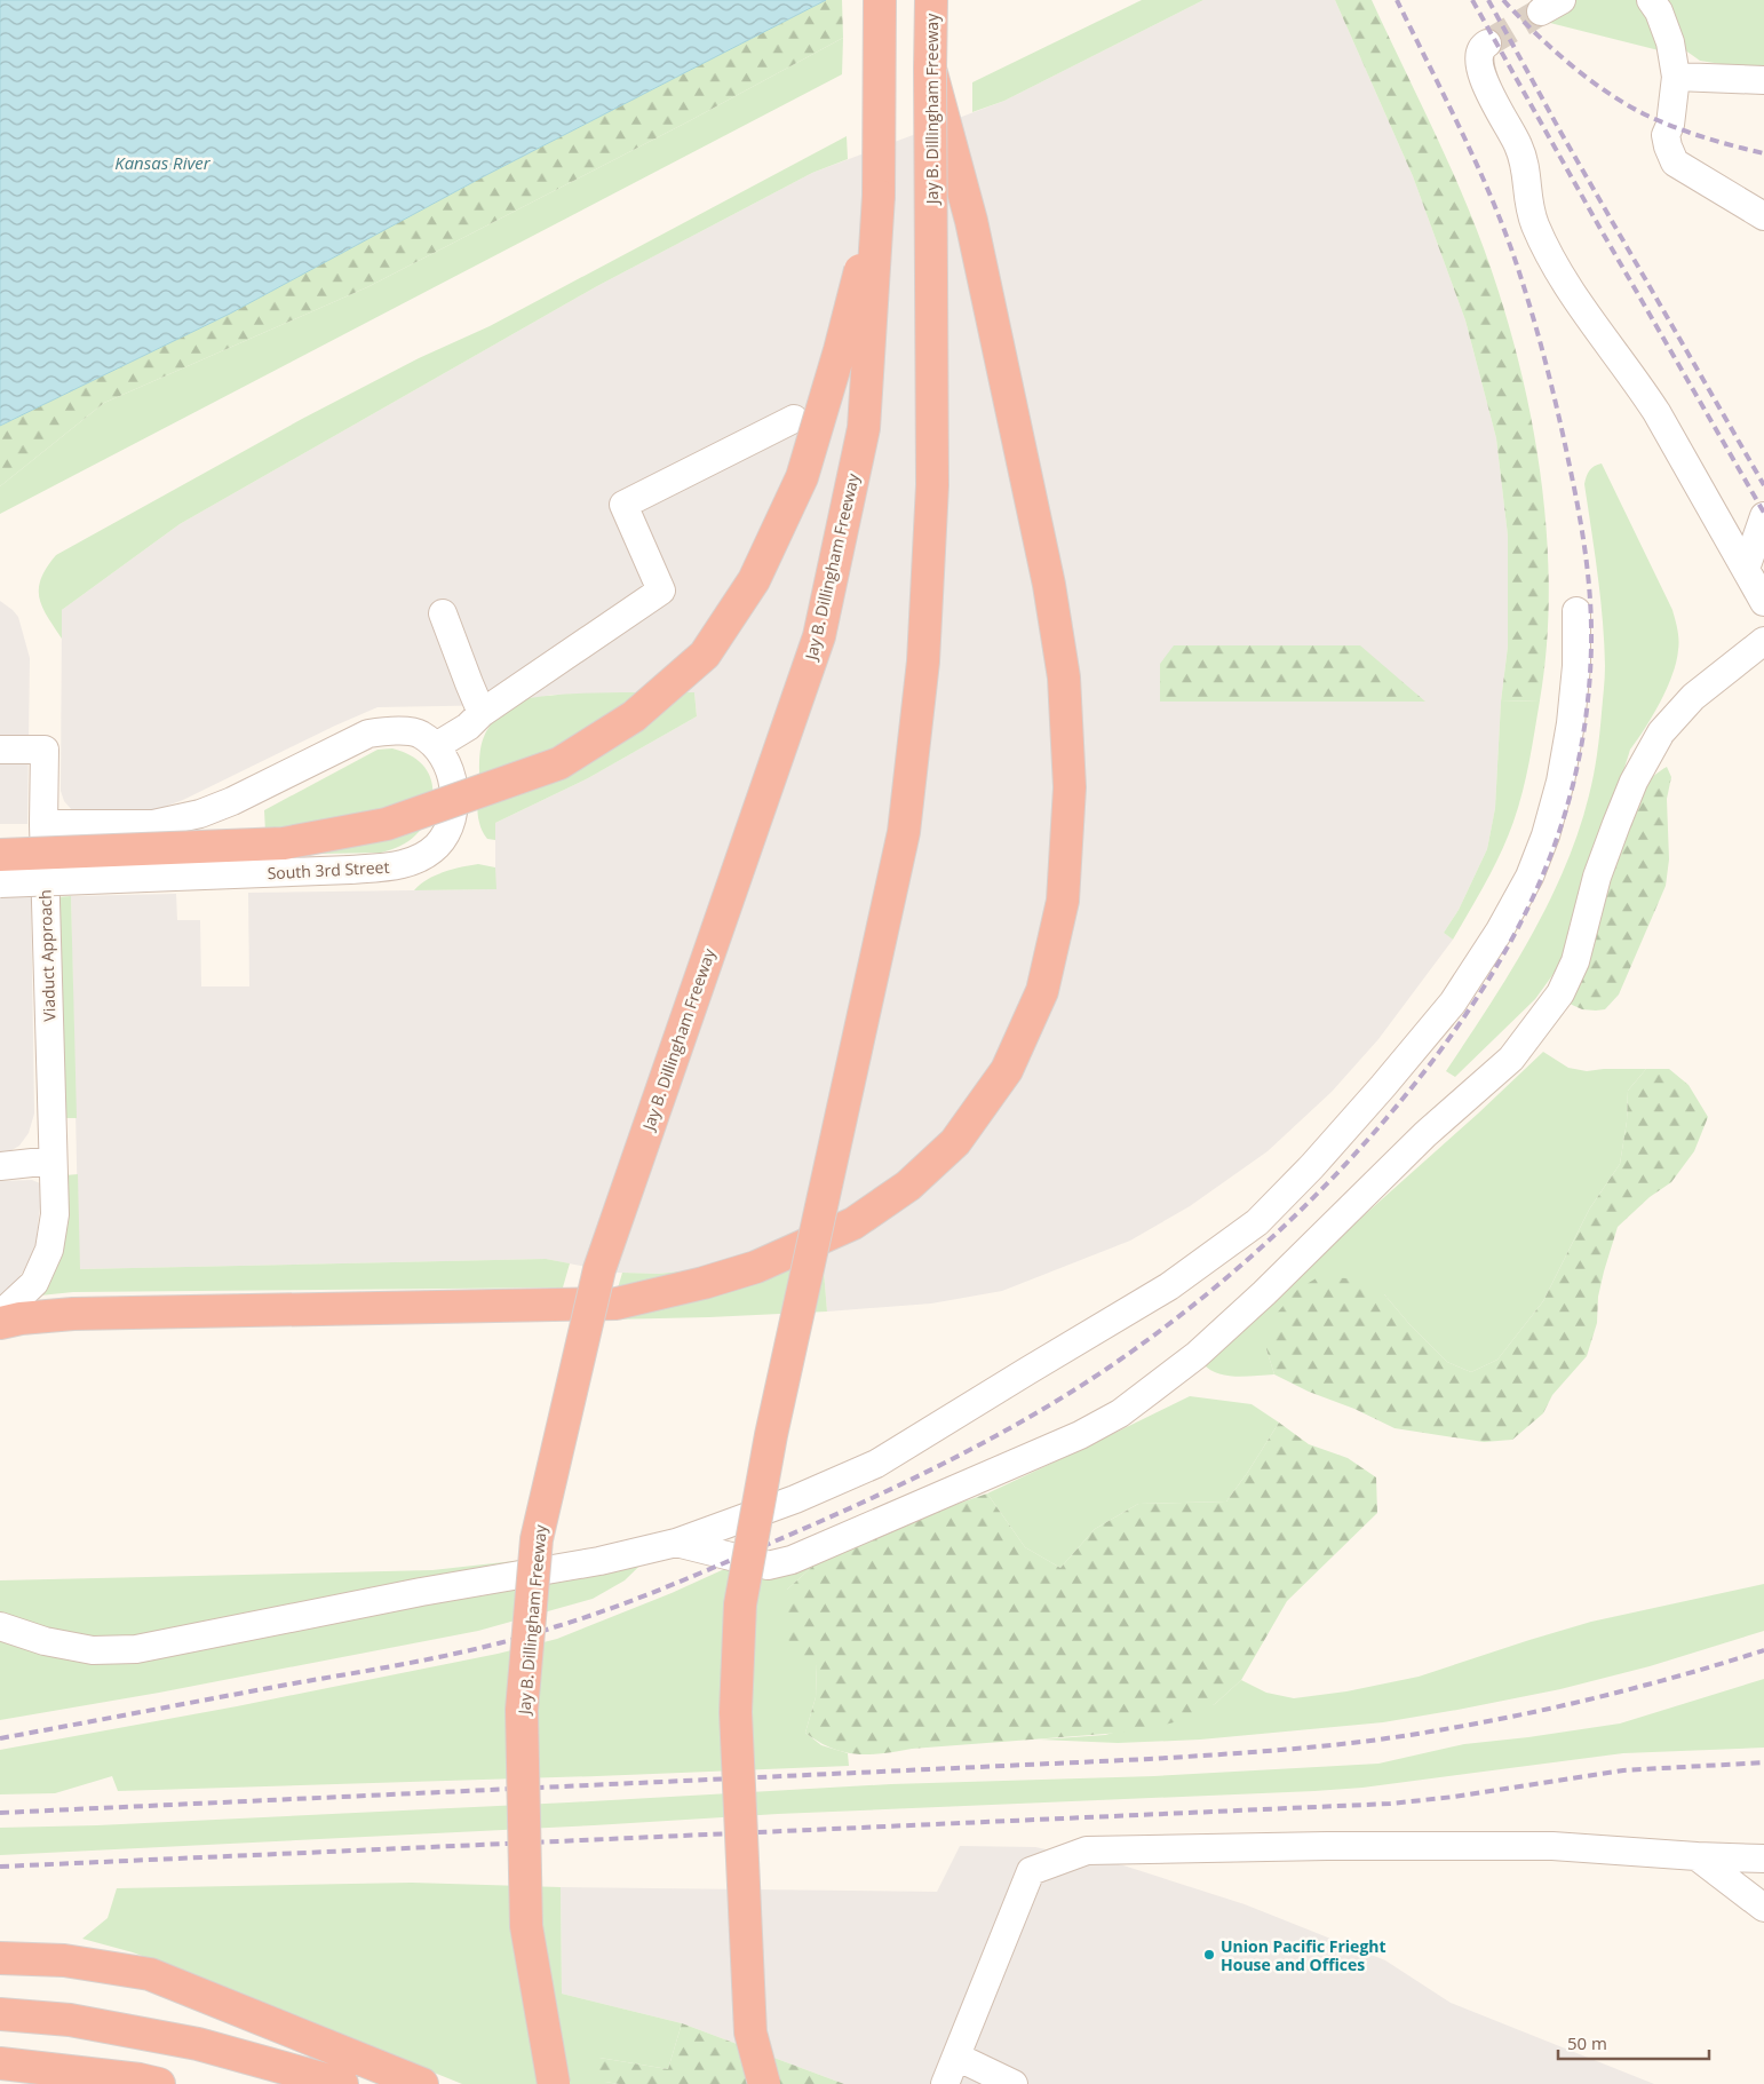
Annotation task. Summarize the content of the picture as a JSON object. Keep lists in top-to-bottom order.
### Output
{
  "streets": {
    "highway": ["Jay B. Dillingham Freeway"],
    "street": ["South 3rd Street", "Viaduct Approach"]
  },
  "water": ["Kansas River"],
  "places": ["Union Pacific Frieght House and Offices"],
  "scale_bar": "50 m"
}
